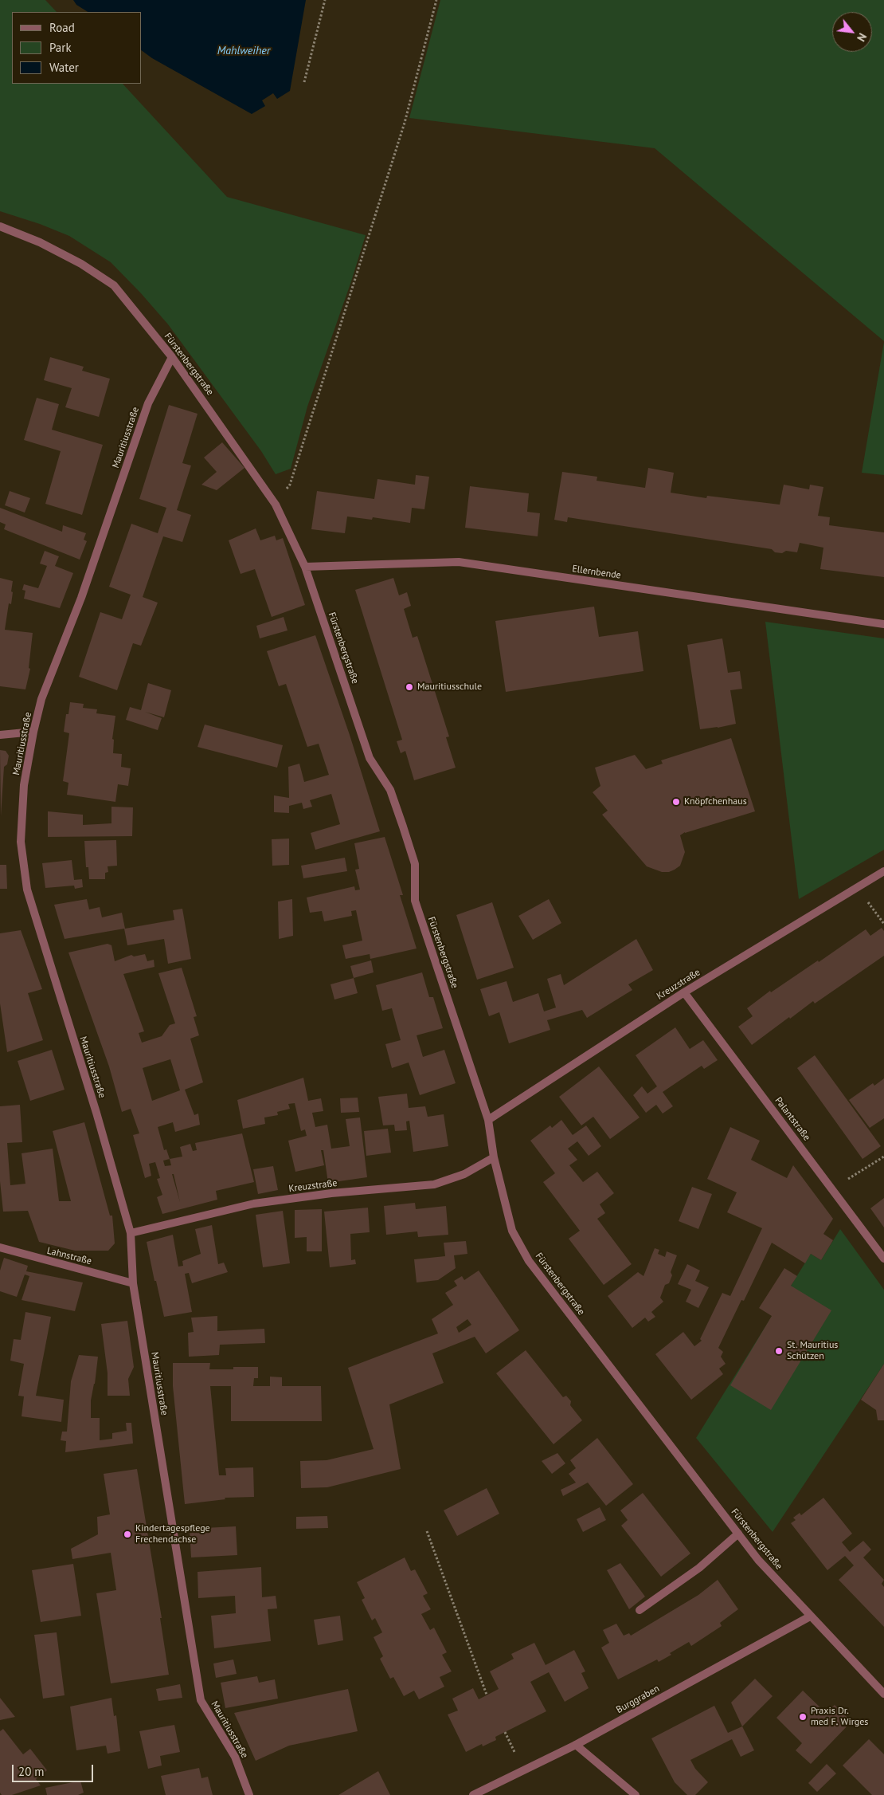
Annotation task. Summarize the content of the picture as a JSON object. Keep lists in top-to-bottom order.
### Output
{
  "streets": {
    "street": [
      "Fürstenbergstraße",
      "Mauritiusstraße",
      "Ellernbende",
      "Kreuzstraße",
      "Palantstraße",
      "Lahnstraße",
      "Burggraben"
    ]
  },
  "crossings": [
    ["Fürstenbergstraße", "Mauritiusstraße"],
    ["Fürstenbergstraße", "Ellernbende"],
    ["Fürstenbergstraße", "Kreuzstraße"],
    ["Fürstenbergstraße", "Burggraben"],
    ["Mauritiusstraße", "Kreuzstraße"],
    ["Mauritiusstraße", "Lahnstraße"],
    ["Kreuzstraße", "Palantstraße"]
  ],
  "water": ["Mahlweiher"],
  "places": [
    "Mauritiusschule",
    "Knöpfchenhaus",
    "St. Mauritius Schützen",
    "Kindertagespflege Frechendachse",
    "Praxis Dr. med F. Wirges"
  ],
  "legend": ["Road", "Park", "Water"],
  "scale_bar": "20 m",
  "north": "bottom right"
}
